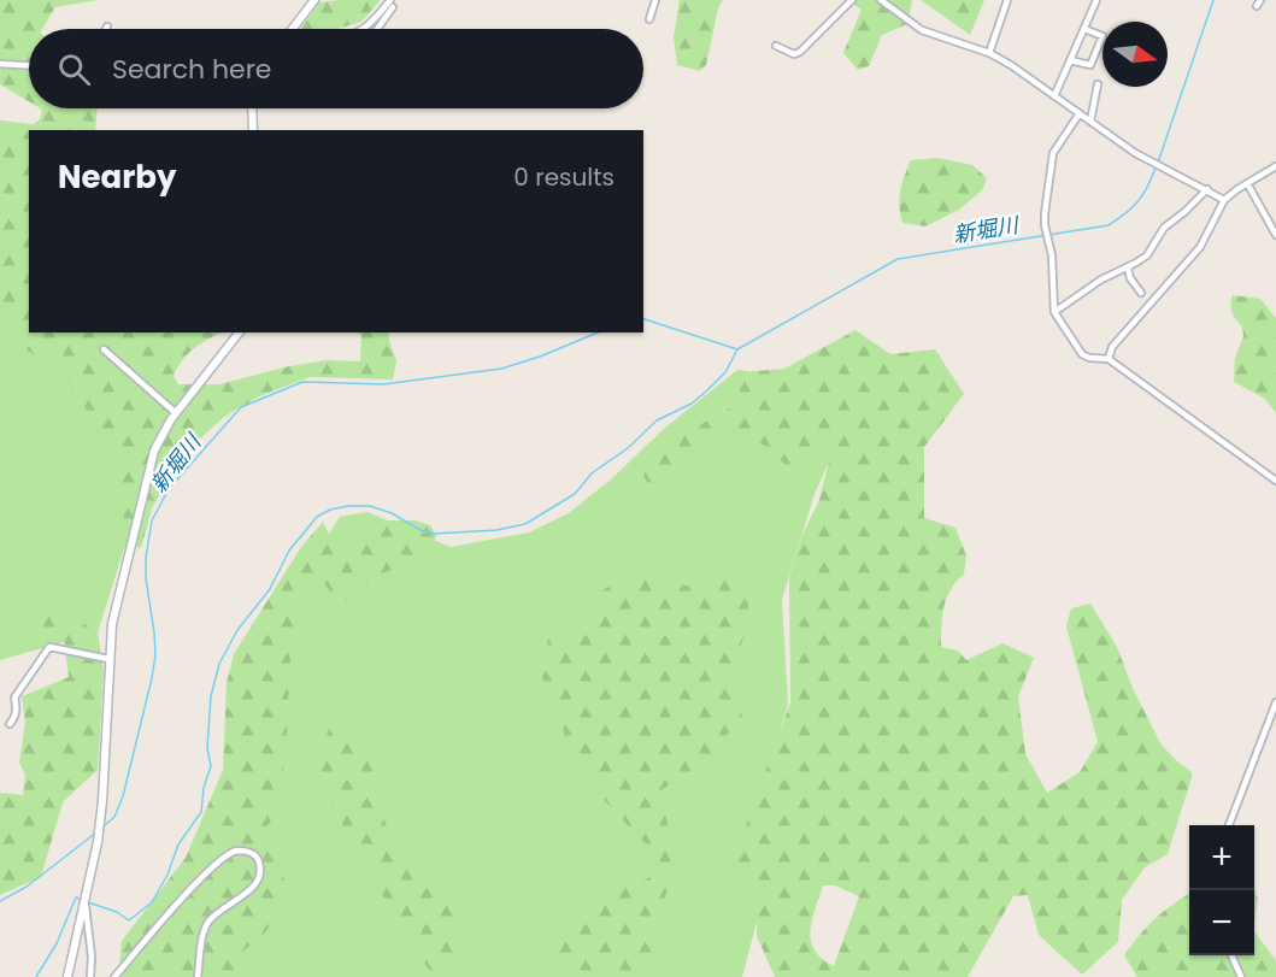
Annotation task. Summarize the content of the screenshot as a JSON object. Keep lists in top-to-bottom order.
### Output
{
  "water": ["新堀川"],
  "north": "right",
  "page": {
    "search": "Search here",
    "heading": ["Nearby", "0 results"],
    "map_buttons": ["+", "−"]
  }
}
